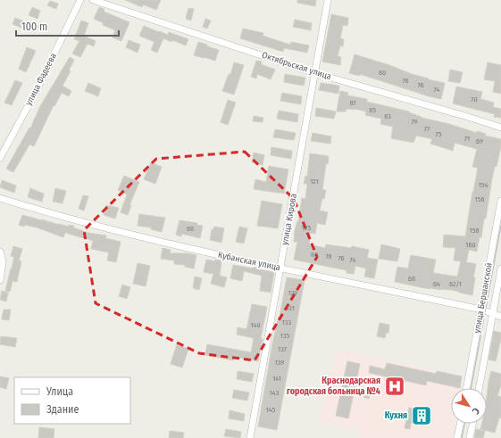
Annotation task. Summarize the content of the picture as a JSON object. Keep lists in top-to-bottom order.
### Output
{
  "streets": {
    "street": [
      "Октябрьская улица",
      "улица Фадеева",
      "улица Кирова",
      "Кубанская улица",
      "улица Бершанской"
    ]
  },
  "crossings": [
    ["Октябрьская улица", "улица Кирова"],
    ["улица Кирова", "Кубанская улица"],
    ["Кубанская улица", "улица Бершанской"]
  ],
  "places": {
    "hospital": ["Краснодарская городская больница №4"],
    "building": ["Кухня"]
  },
  "house_numbers": [
    "80",
    "78",
    "76",
    "74",
    "70",
    "87",
    "85",
    "83",
    "79",
    "77",
    "75",
    "71",
    "69",
    "121",
    "154",
    "156",
    "125",
    "88",
    "158",
    "160",
    "80",
    "78",
    "76",
    "74",
    "68",
    "64",
    "62/1",
    "129",
    "131",
    "133",
    "140",
    "135",
    "137",
    "139",
    "141",
    "143",
    "145"
  ],
  "legend": ["Улица", "Здание"],
  "scale_bar": "100 m",
  "north": "bottom right"
}
